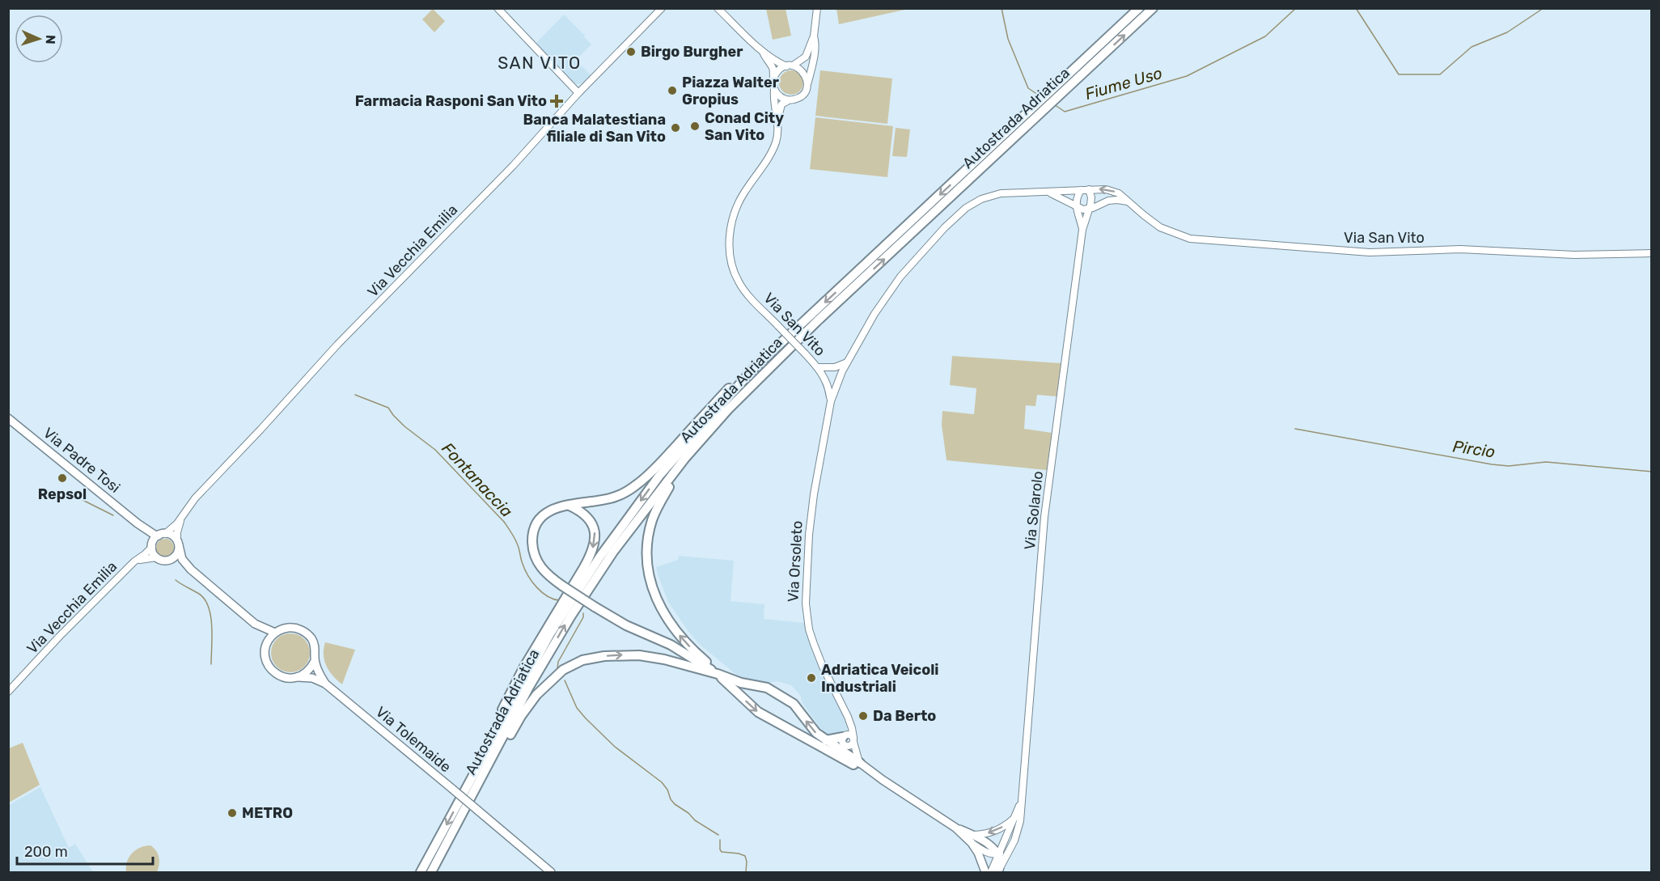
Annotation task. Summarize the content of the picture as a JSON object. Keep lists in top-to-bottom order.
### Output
{
  "streets": {
    "highway": ["Autostrada Adriatica"],
    "main road": ["Via Padre Tosi", "Via Tolemaide"],
    "street": [
      "Via San Vito",
      "Via Vecchia Emilia",
      "Via Solarolo",
      "Via Orsoleto"
    ]
  },
  "crossings": [
    ["Via San Vito", "Via Solarolo"],
    ["Via San Vito", "Via Orsoleto"],
    ["Via Vecchia Emilia", "Via Tolemaide"]
  ],
  "districts": ["SAN VITO"],
  "water": ["Fiume Uso", "Pircio", "Fontanaccia"],
  "places": {
    "other": [
      "Birgo Burgher",
      "Piazza Walter Gropius",
      "Conad City San Vito",
      "Banca Malatestiana filiale di San Vito",
      "Repsol",
      "Adriatica Veicoli Industriali",
      "Da Berto",
      "METRO"
    ],
    "health": ["Farmacia Rasponi San Vito"]
  },
  "scale_bar": "200 m",
  "north": "right"
}
